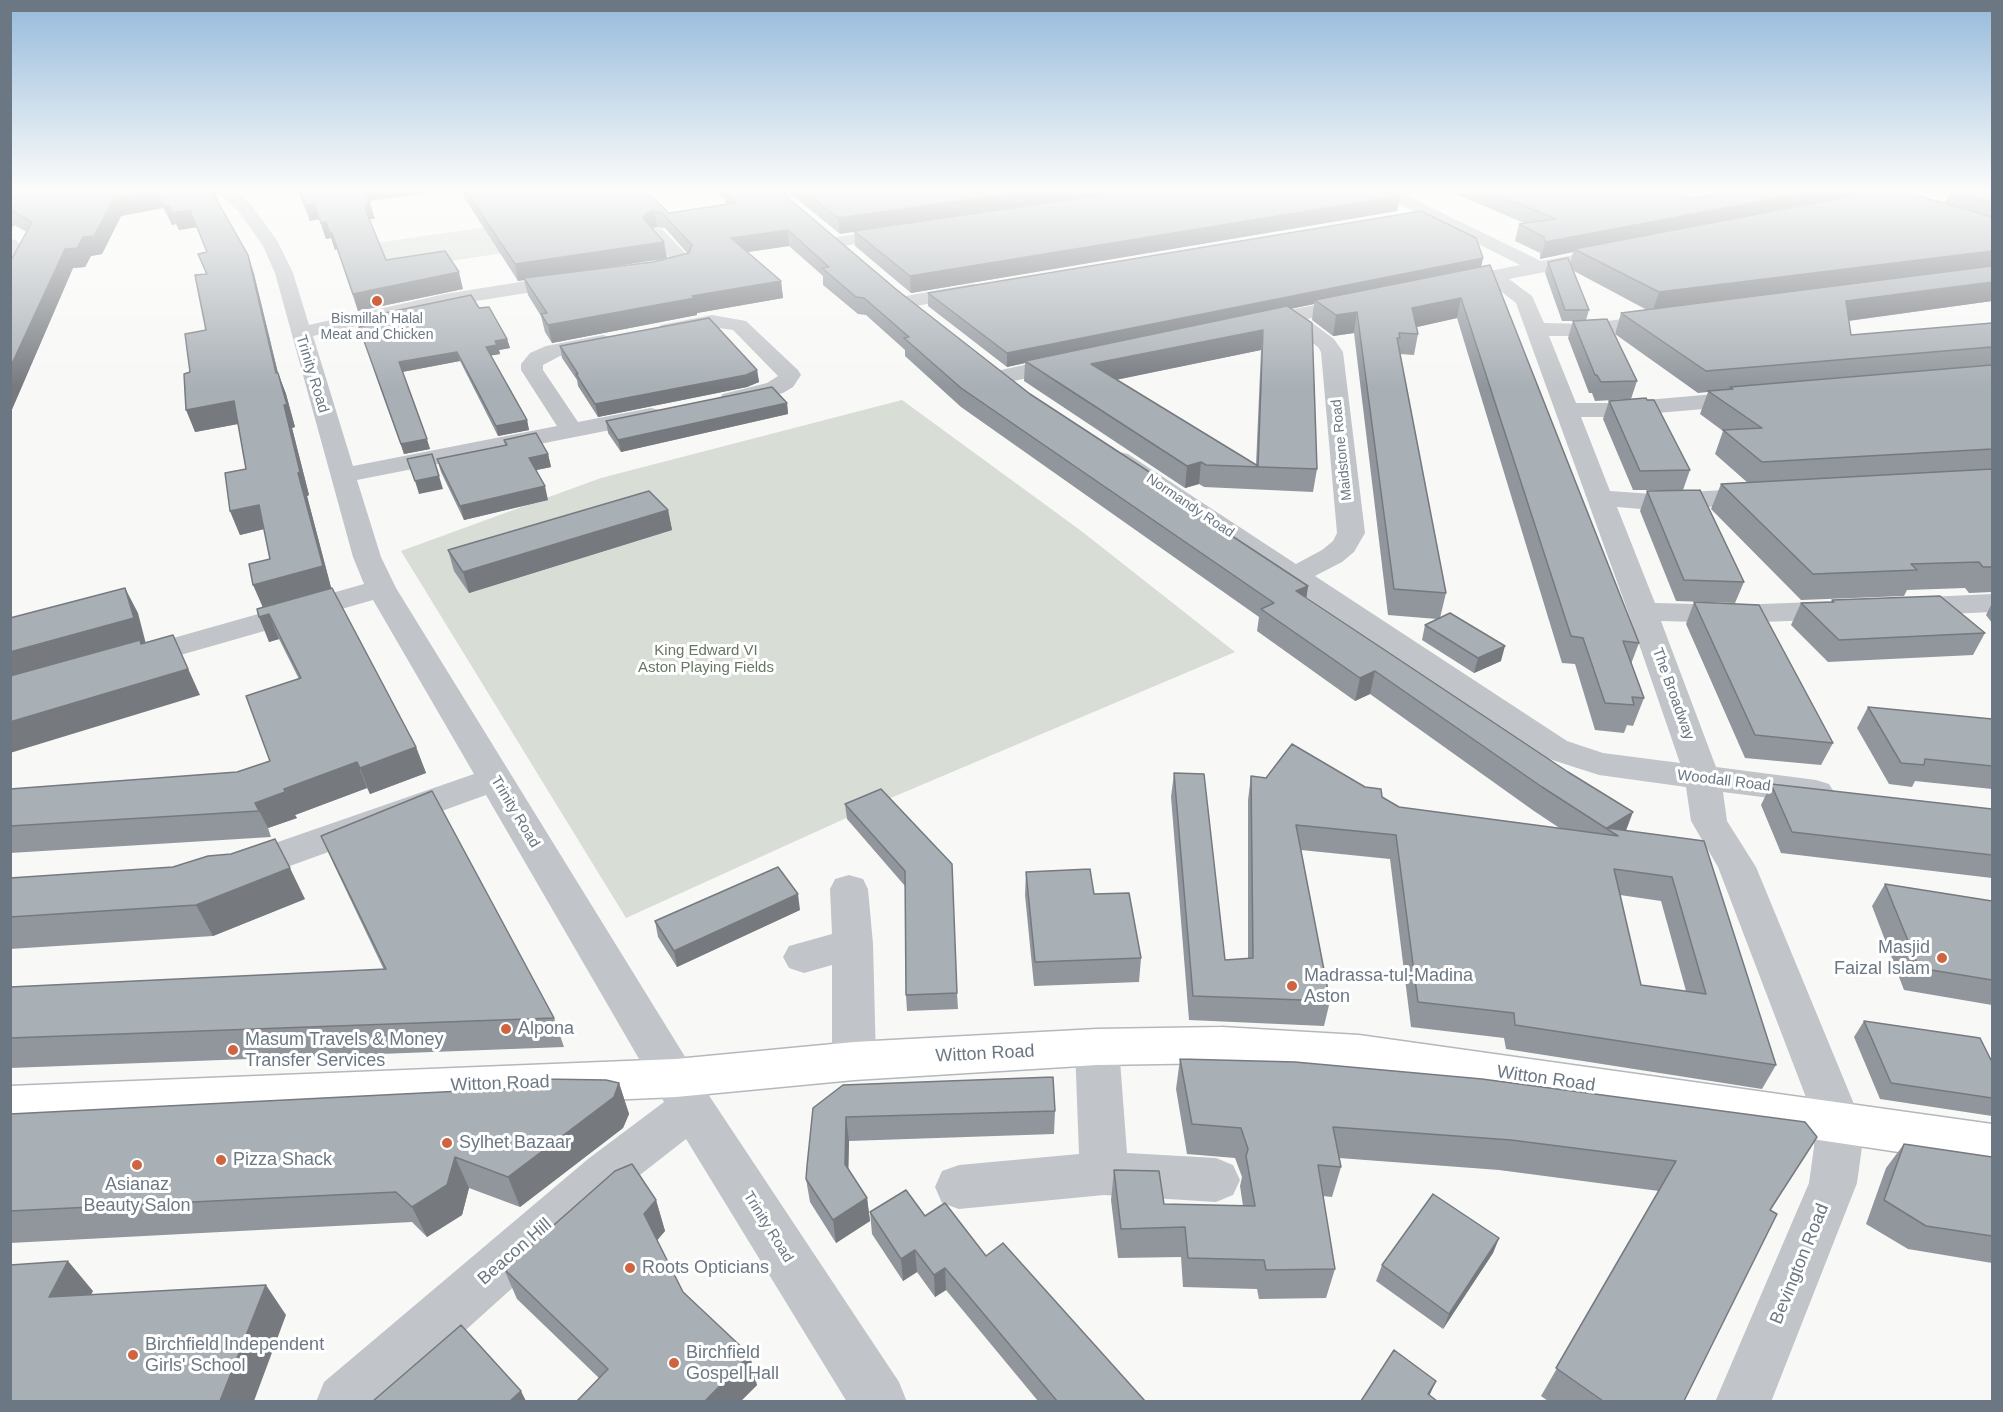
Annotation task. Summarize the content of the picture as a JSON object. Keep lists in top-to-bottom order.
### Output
{
  "streets": {
    "main road": ["Witton Road"],
    "street": [
      "Trinity Road",
      "Maidstone Road",
      "Normandy Road",
      "The Broadway",
      "Woodall Road",
      "Beacon Hill",
      "Bevington Road"
    ]
  },
  "crossings": [
    ["Trinity Road", "Witton Road"],
    ["Trinity Road", "Beacon Hill"],
    ["Maidstone Road", "Normandy Road"],
    ["Normandy Road", "Woodall Road"],
    ["The Broadway", "Woodall Road"],
    ["The Broadway", "Witton Road"],
    ["The Broadway", "Bevington Road"],
    ["Witton Road", "Beacon Hill"],
    ["Witton Road", "Bevington Road"]
  ],
  "parks": ["King Edward VI Aston Playing Fields"],
  "places": [
    "Bismillah Halal Meat and Chicken",
    "Masjid Faizal Islam",
    "Madrassa-tul-Madina Aston",
    "Alpona",
    "Masum Travels & Money Transfer Services",
    "Sylhet Bazaar",
    "Pizza Shack",
    "Asianaz Beauty Salon",
    "Roots Opticians",
    "Birchfield Independent Girls' School",
    "Birchfield Gospel Hall"
  ]
}
